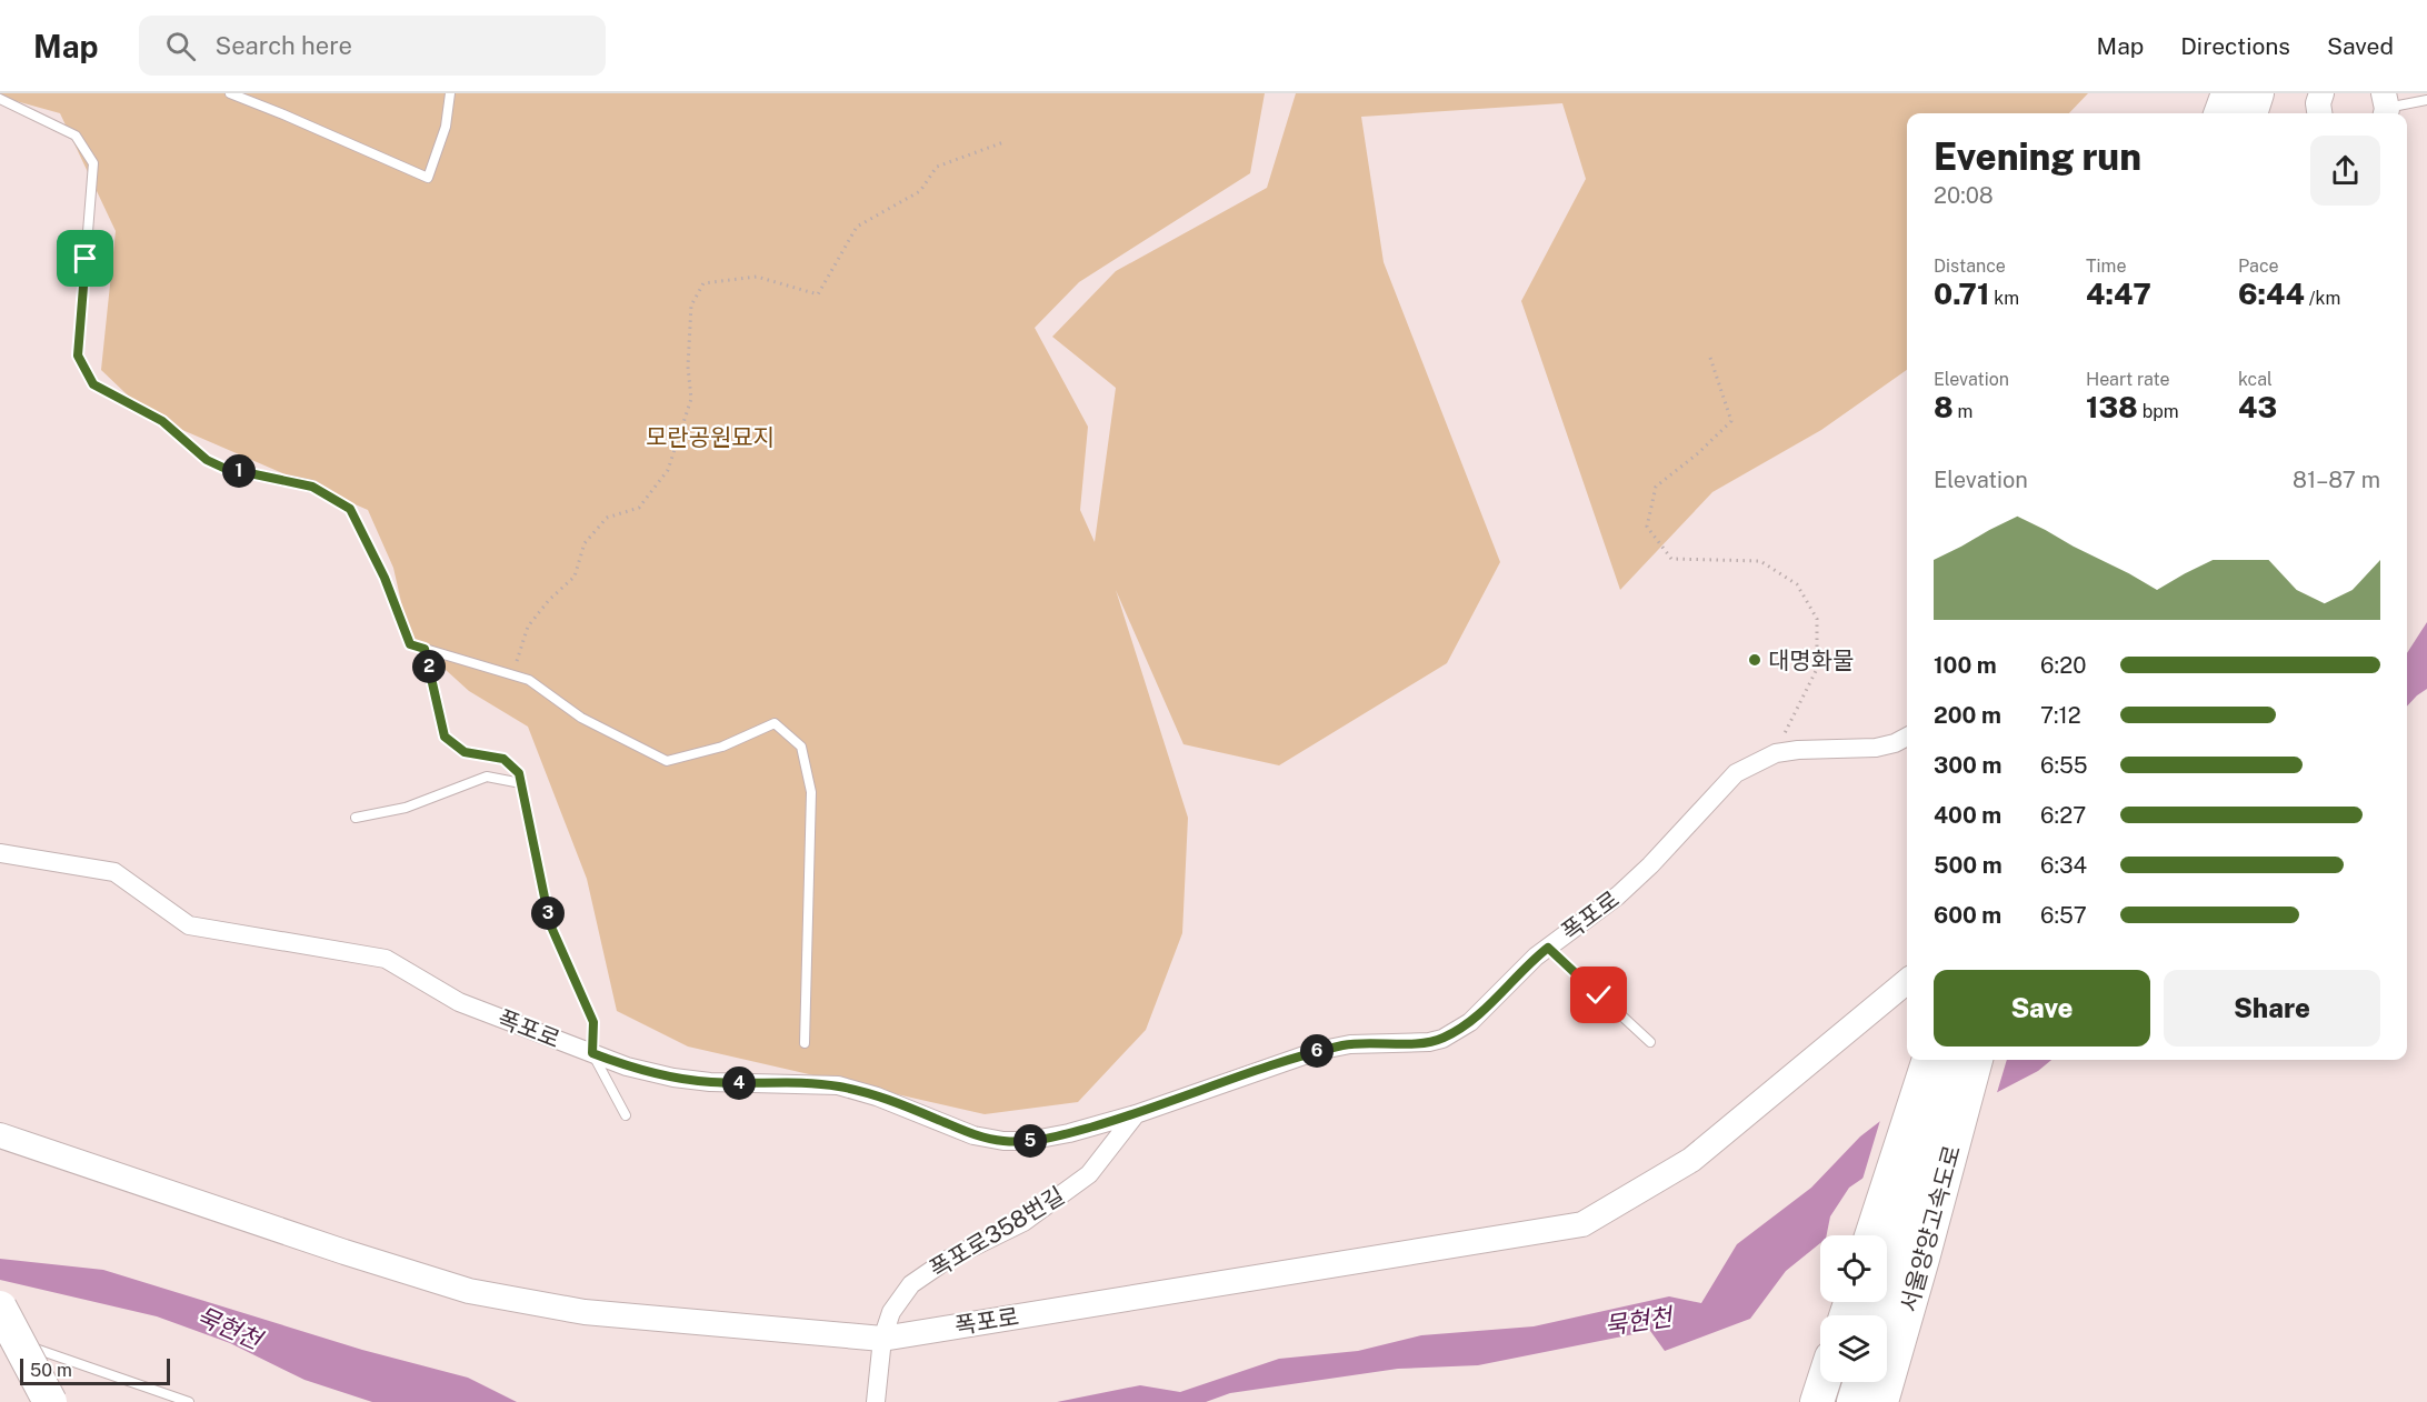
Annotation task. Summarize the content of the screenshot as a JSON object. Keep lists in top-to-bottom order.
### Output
{
  "streets": {
    "highway": ["서울양양고속도로"],
    "main road": ["폭포로"],
    "street": ["폭포로358번길"]
  },
  "crossings": [
    ["폭포로", "폭포로358번길"]
  ],
  "water": ["묵현천"],
  "parks": ["모란공원묘지"],
  "places": ["대명화물"],
  "scale_bar": "50 m",
  "page": {
    "header": "Map",
    "search": "Search here",
    "nav": ["Map", "Directions", "Saved"],
    "heading": ["Evening run", "20:08"],
    "stats": [
      ["Distance", "0.71 km"],
      ["Time", "4:47"],
      ["Pace", "6:44 /km"],
      ["Elevation", "8 m"],
      ["Heart rate", "138 bpm"],
      ["kcal", "43"]
    ],
    "chart": ["Elevation", "81–87 m"],
    "pins": [
      "1",
      "2",
      "3",
      "6",
      "4",
      "5"
    ],
    "list": [
      {
        "name": "100 m",
        "note": "6:20"
      },
      {
        "name": "200 m",
        "note": "7:12"
      },
      {
        "name": "300 m",
        "note": "6:55"
      },
      {
        "name": "400 m",
        "note": "6:27"
      },
      {
        "name": "500 m",
        "note": "6:34"
      },
      {
        "name": "600 m",
        "note": "6:57"
      }
    ],
    "buttons": ["Save", "Share"],
    "scale": "50 m"
  }
}
